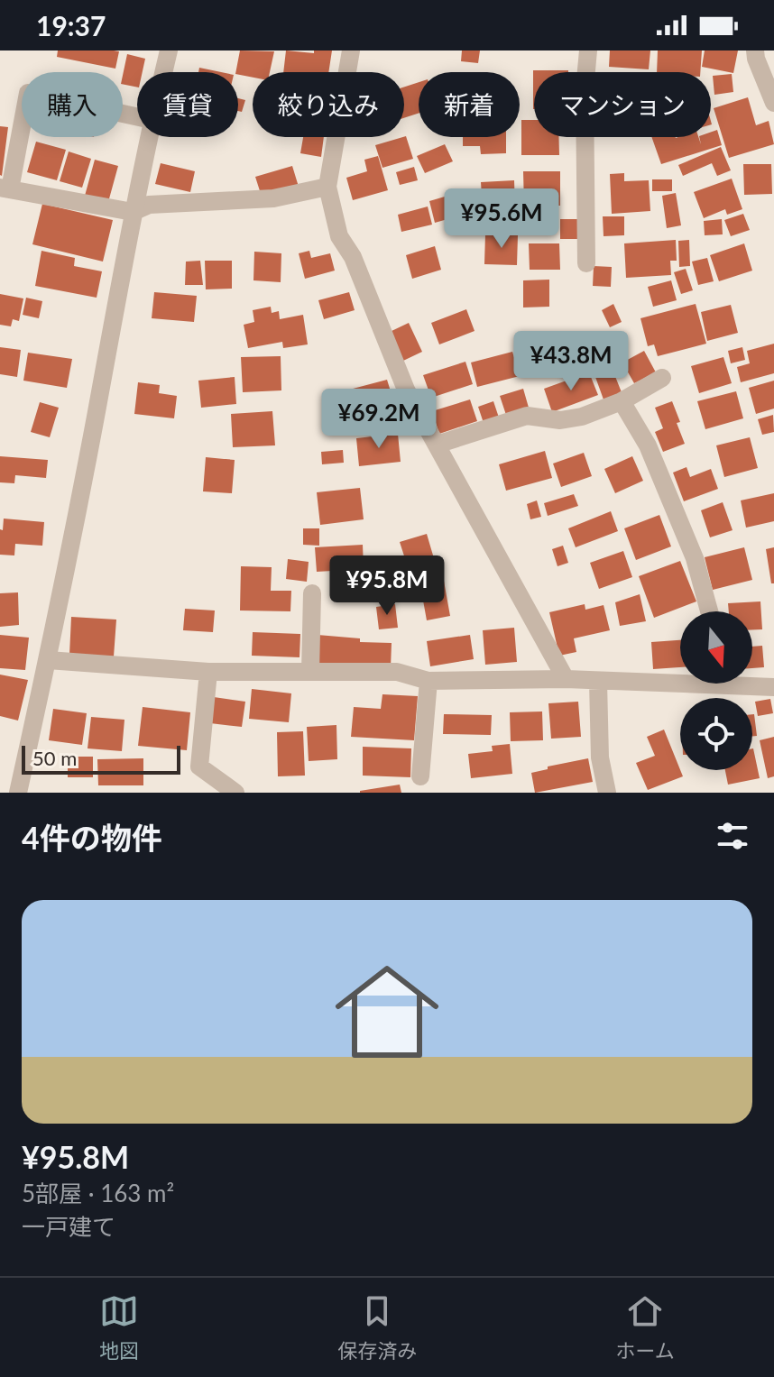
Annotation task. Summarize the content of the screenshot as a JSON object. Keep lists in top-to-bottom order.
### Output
{
  "scale_bar": "50 m",
  "north": "bottom",
  "page": {
    "status": "19:37",
    "chip": [
      "購入",
      "賃貸",
      "絞り込み",
      "新着",
      "マンション"
    ],
    "price": [
      "¥95.6M",
      "¥43.8M",
      "¥69.2M",
      "¥95.8M"
    ],
    "scale": "50 m",
    "heading": "4件の物件",
    "list": [
      {
        "name": "¥95.8M",
        "note": "5部屋 · 163 m² · 一戸建て"
      }
    ],
    "tabs": ["地図", "保存済み", "ホーム"]
  }
}
